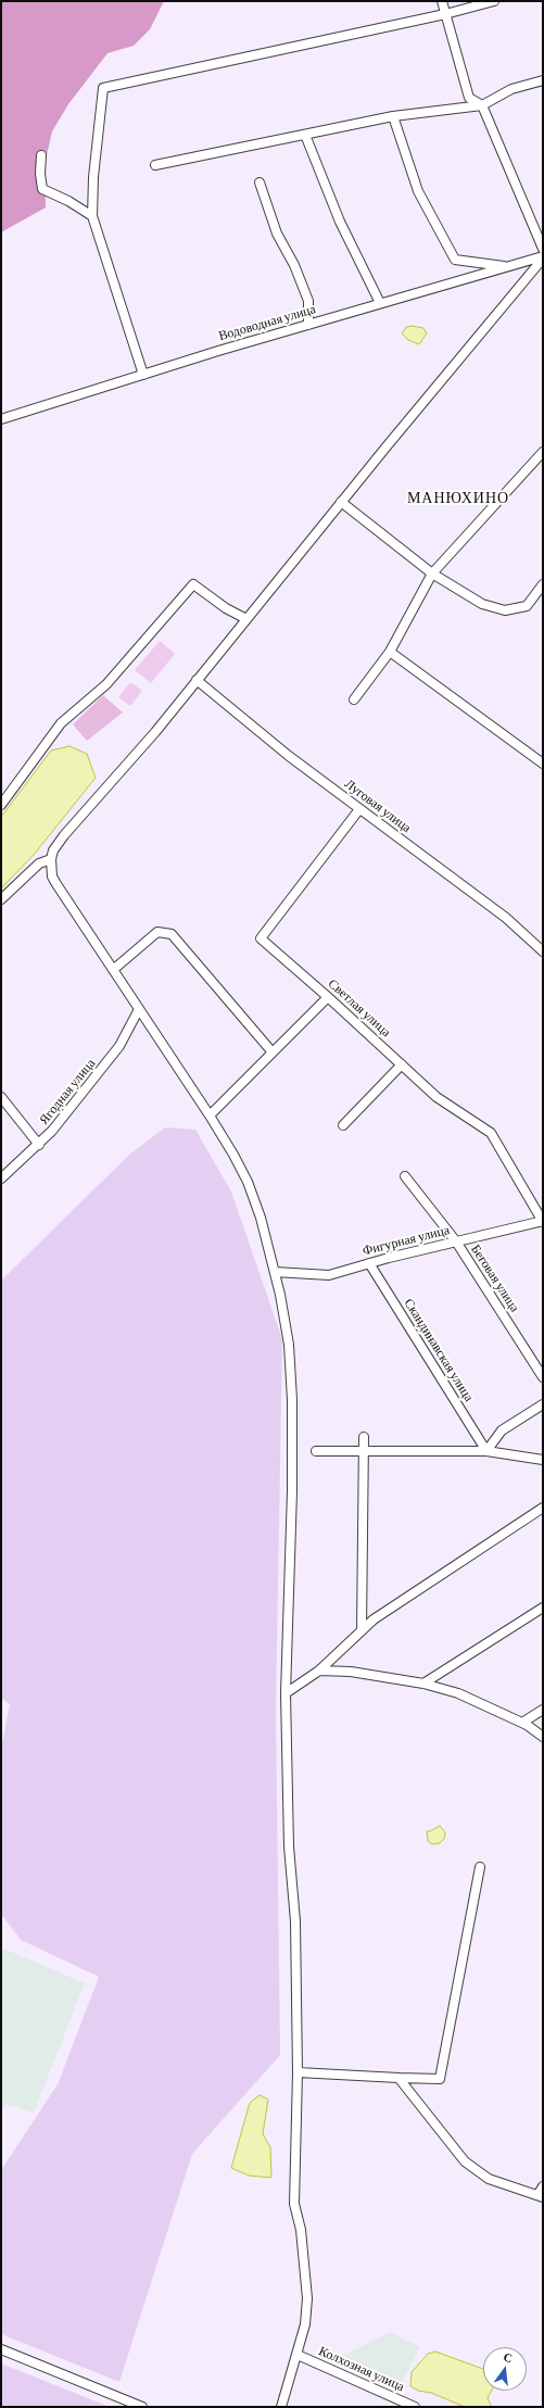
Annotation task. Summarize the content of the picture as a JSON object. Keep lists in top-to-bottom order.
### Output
{
  "streets": {
    "street": [
      "Водоводная улица",
      "Луговая улица",
      "Светлая улица",
      "Ягодная улица",
      "Фигурная улица",
      "Беговая улица",
      "Скандинавская улица",
      "Колхозная улица"
    ]
  },
  "crossings": [
    ["Луговая улица", "Светлая улица"],
    ["Светлая улица", "Фигурная улица"],
    ["Фигурная улица", "Беговая улица"],
    ["Фигурная улица", "Скандинавская улица"]
  ],
  "districts": ["МАНЮХИНО"],
  "north": "top"
}
